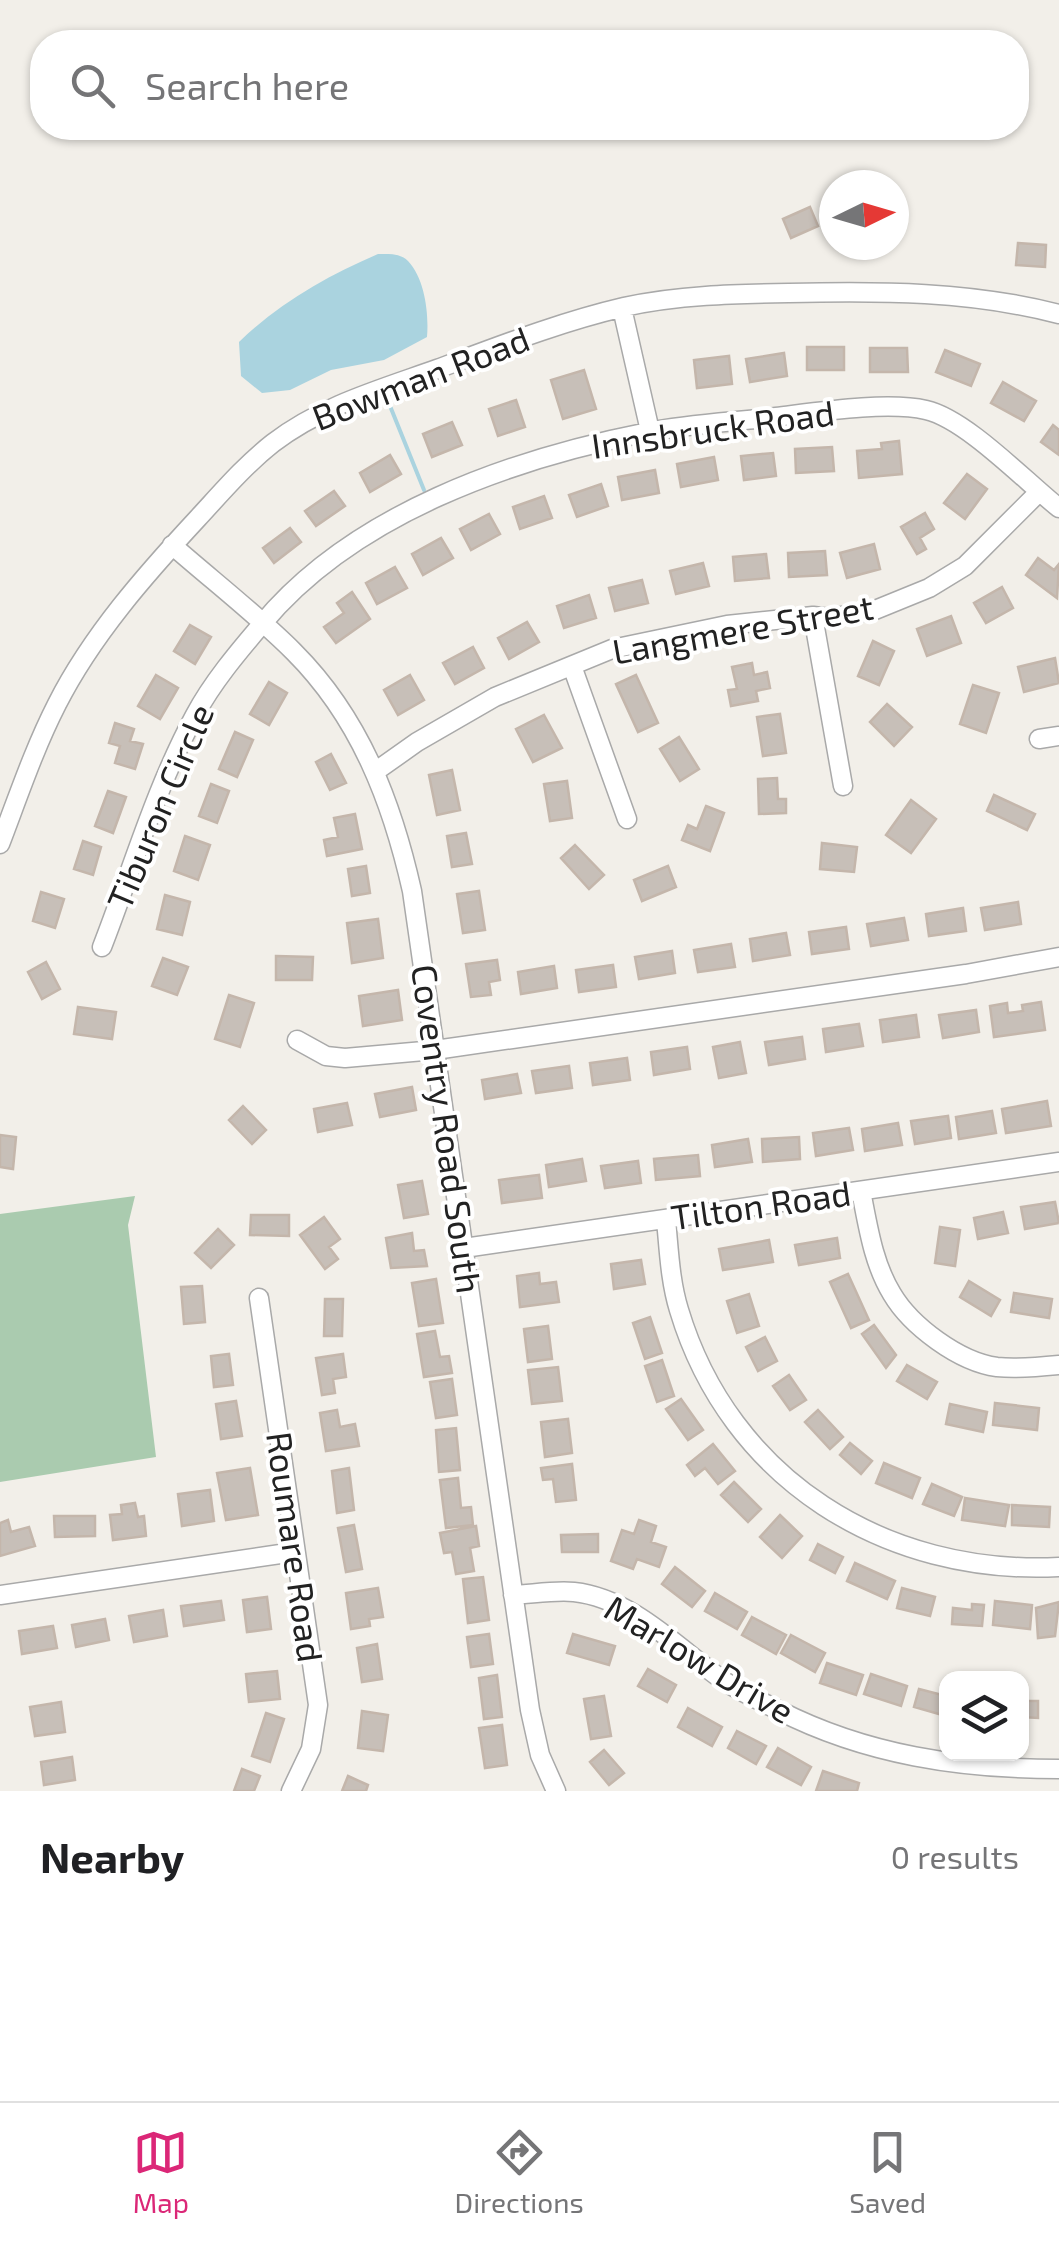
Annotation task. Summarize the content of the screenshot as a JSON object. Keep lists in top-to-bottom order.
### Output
{
  "streets": {
    "street": [
      "Bowman Road",
      "Innsbruck Road",
      "Langmere Street",
      "Tiburon Circle",
      "Coventry Road South",
      "Tilton Road",
      "Roumare Road",
      "Marlow Drive"
    ]
  },
  "crossings": [
    ["Bowman Road", "Coventry Road South"],
    ["Innsbruck Road", "Langmere Street"],
    ["Innsbruck Road", "Tiburon Circle"],
    ["Innsbruck Road", "Coventry Road South"],
    ["Langmere Street", "Coventry Road South"],
    ["Tiburon Circle", "Coventry Road South"],
    ["Coventry Road South", "Tilton Road"],
    ["Coventry Road South", "Marlow Drive"]
  ],
  "north": "right",
  "page": {
    "search": "Search here",
    "heading": ["Nearby", "0 results"],
    "nav": ["Map", "Directions", "Saved"]
  }
}
